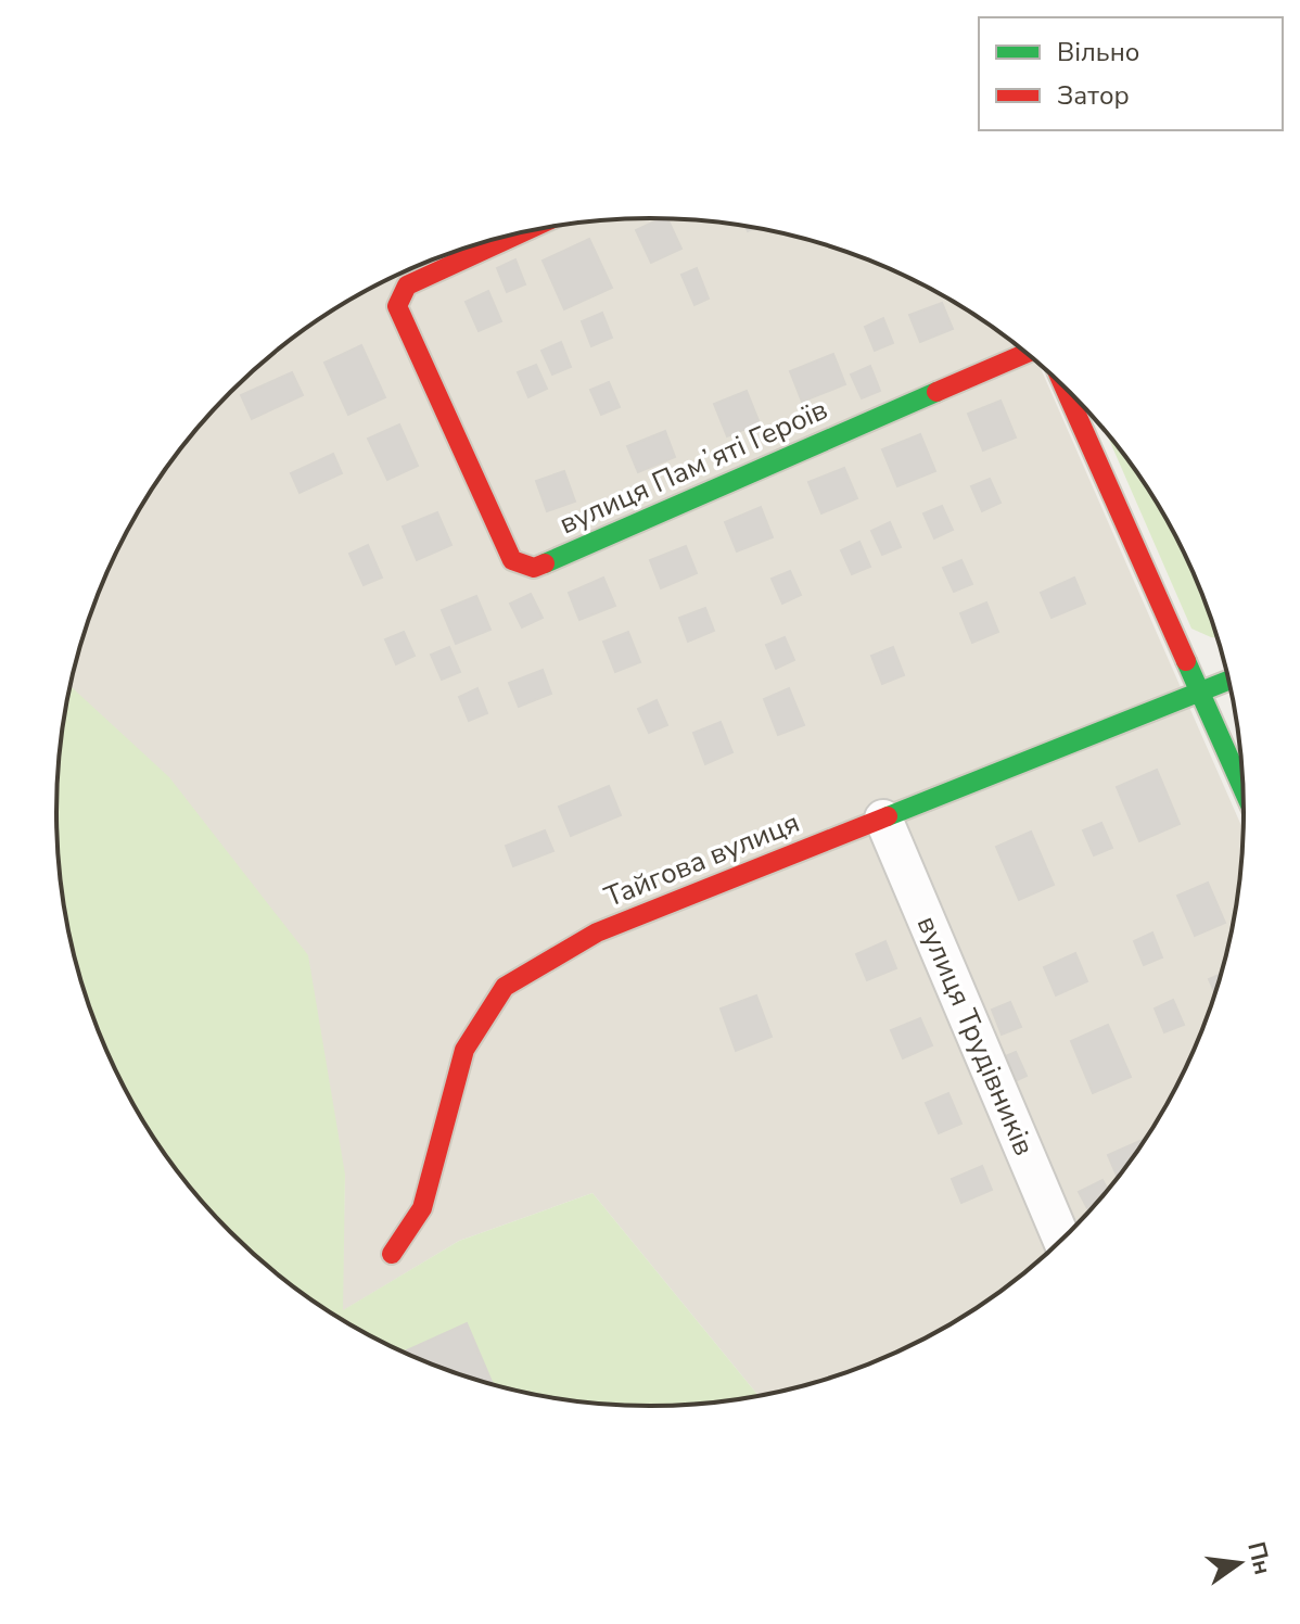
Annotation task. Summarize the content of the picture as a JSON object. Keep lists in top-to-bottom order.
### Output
{
  "streets": {
    "street": ["вулиця Памʼяті Героїв", "Тайгова вулиця", "вулиця Трудівників"]
  },
  "crossings": [
    ["Тайгова вулиця", "вулиця Трудівників"]
  ],
  "legend": ["Вільно", "Затор"],
  "north": "right"
}
